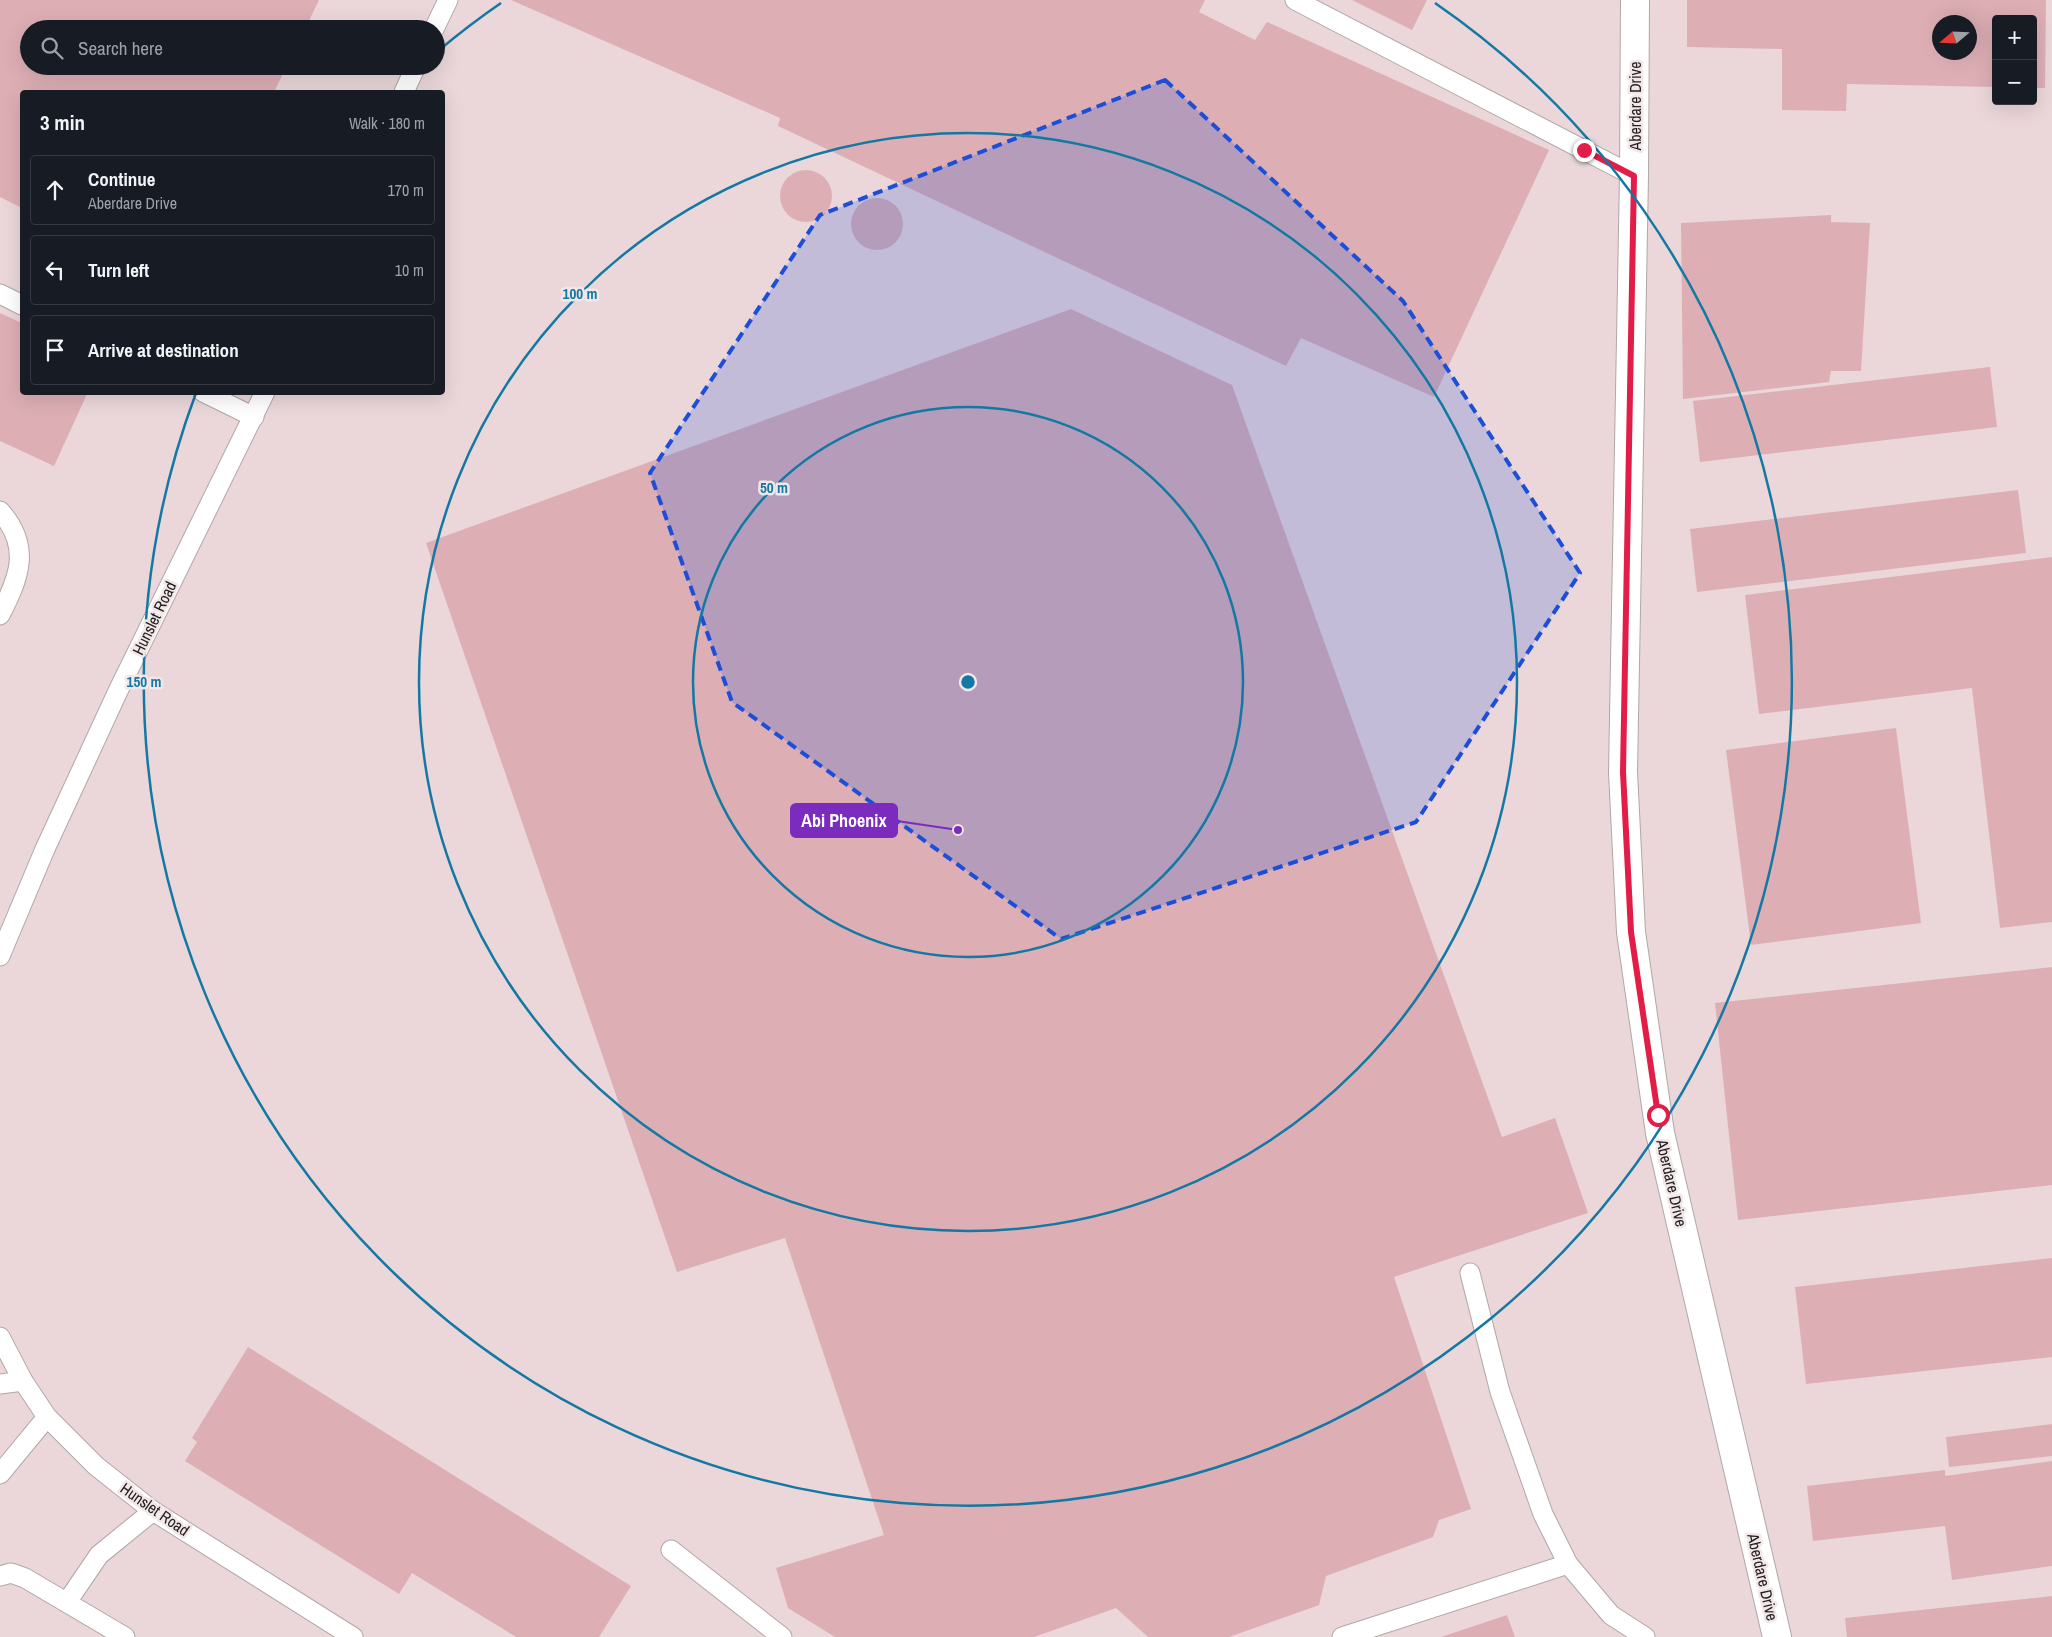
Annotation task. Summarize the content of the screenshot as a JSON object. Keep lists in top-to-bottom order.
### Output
{
  "streets": {
    "street": ["Aberdare Drive"],
    "lane": ["Hunslet Road"]
  },
  "places": ["Abi Phoenix"],
  "north": "left",
  "page": {
    "map_buttons": ["+", "−"],
    "search": "Search here",
    "heading": ["3 min", "Walk · 180 m"],
    "list": [
      ["Continue", "Aberdare Drive", "170 m"],
      ["Turn left", "10 m"],
      "Arrive at destination"
    ]
  },
  "rings": ["100 m", "50 m", "150 m"]
}
